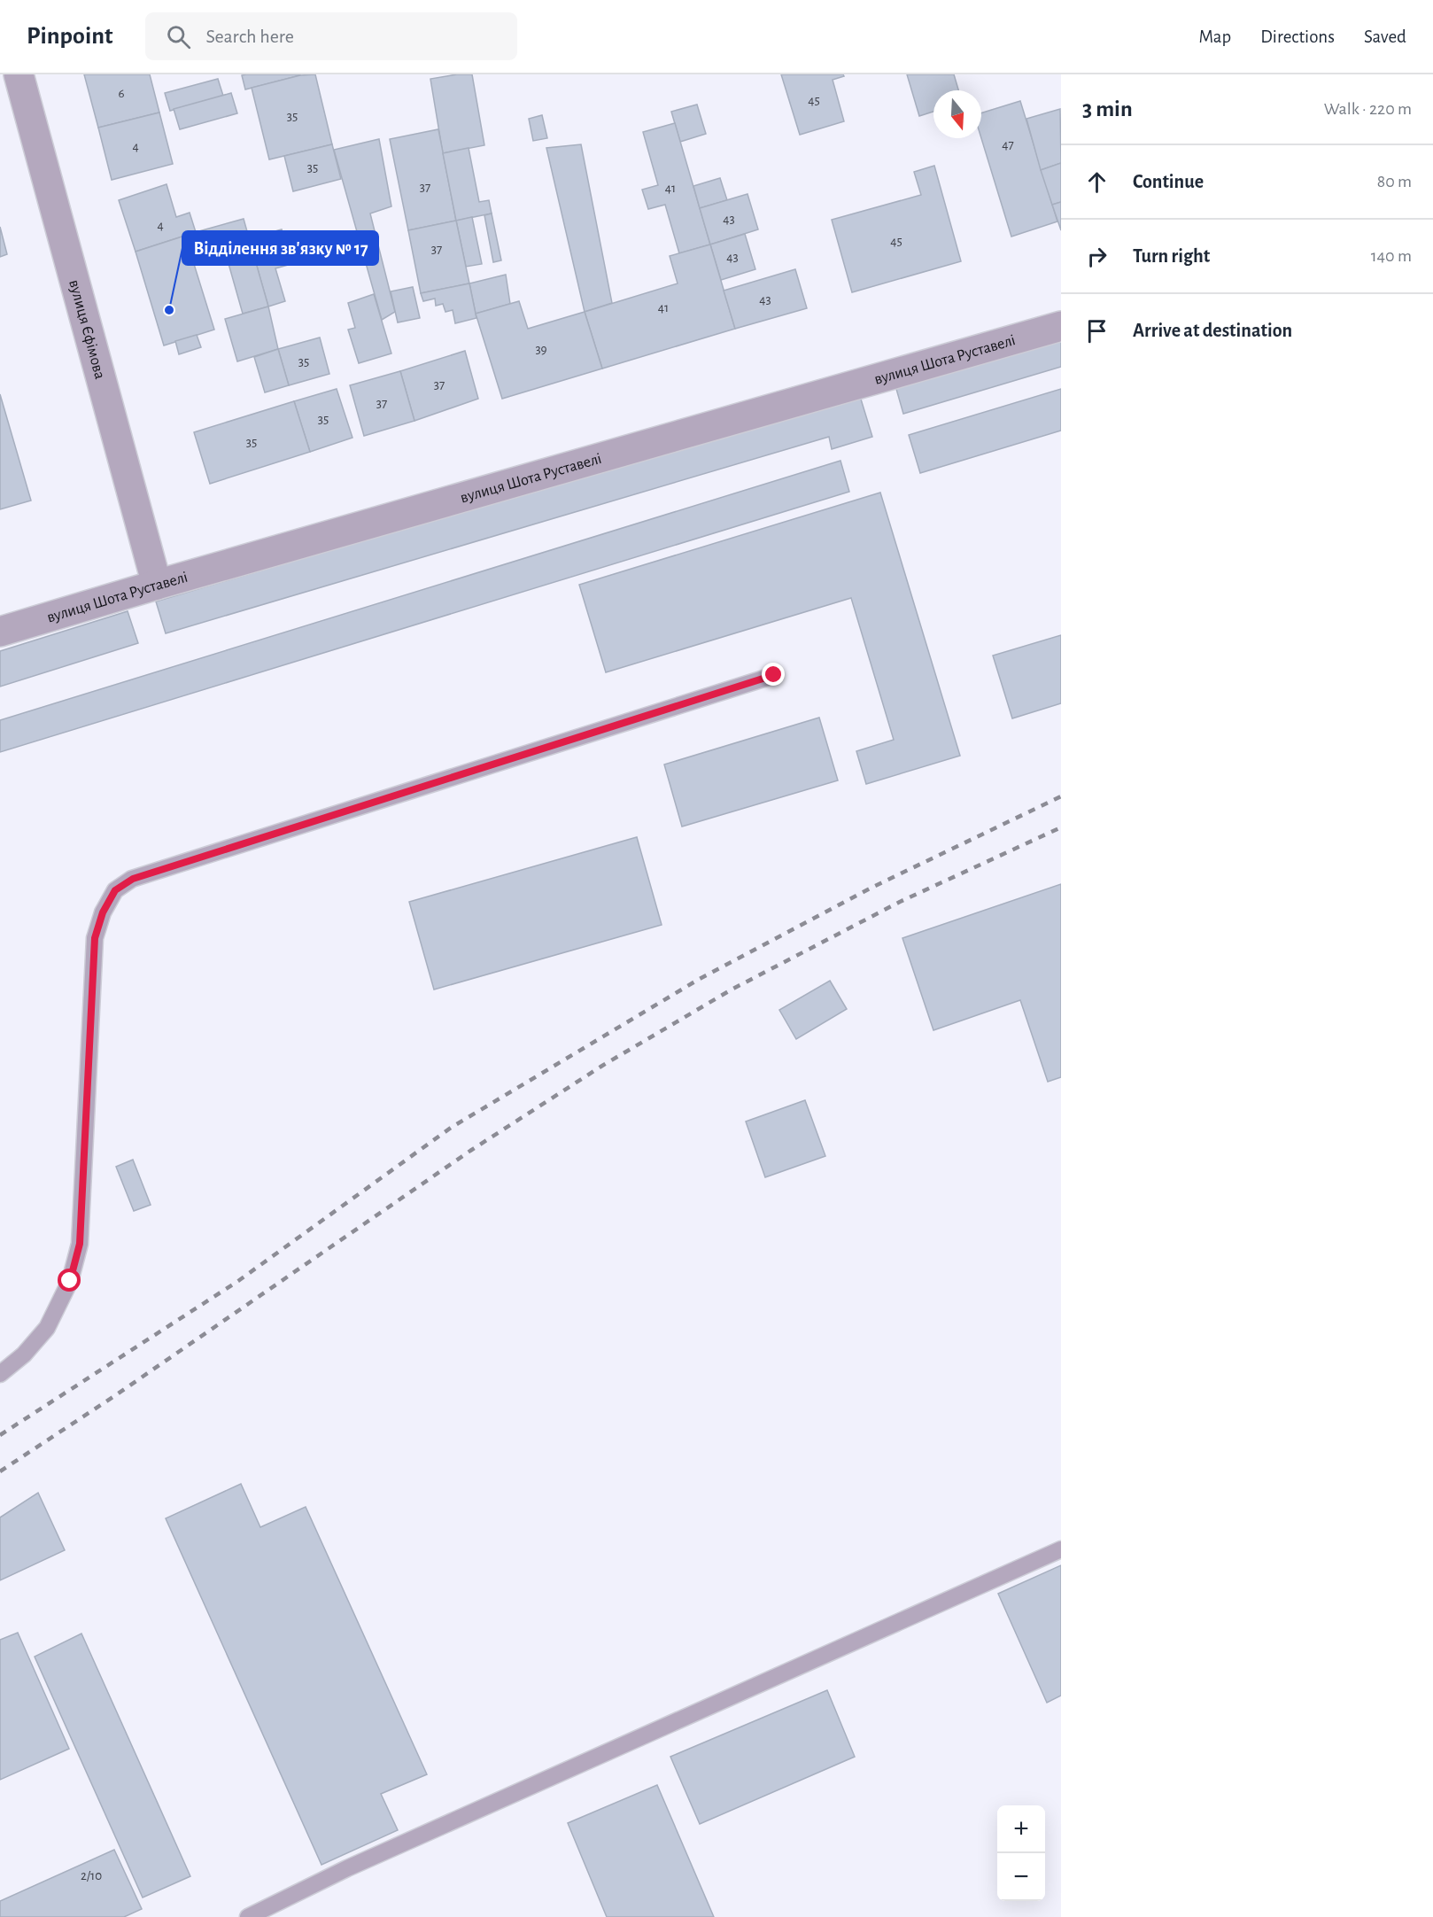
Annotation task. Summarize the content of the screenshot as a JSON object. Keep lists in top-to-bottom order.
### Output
{
  "streets": {
    "street": ["вулиця Єфімова", "вулиця Шота Руставелі"]
  },
  "crossings": [
    ["вулиця Єфімова", "вулиця Шота Руставелі"]
  ],
  "places": ["Відділення зв'язку № 17"],
  "house_numbers": [
    "6",
    "45",
    "35",
    "47",
    "4",
    "35",
    "37",
    "41",
    "43",
    "4",
    "45",
    "37",
    "43",
    "43",
    "41",
    "39",
    "35",
    "37",
    "37",
    "35",
    "35",
    "2/10"
  ],
  "north": "bottom",
  "page": {
    "header": "Pinpoint",
    "search": "Search here",
    "nav": ["Map", "Directions", "Saved"],
    "heading": ["3 min", "Walk · 220 m"],
    "list": [
      ["Continue", "80 m"],
      ["Turn right", "140 m"],
      "Arrive at destination"
    ],
    "map_buttons": ["+", "−"]
  }
}
